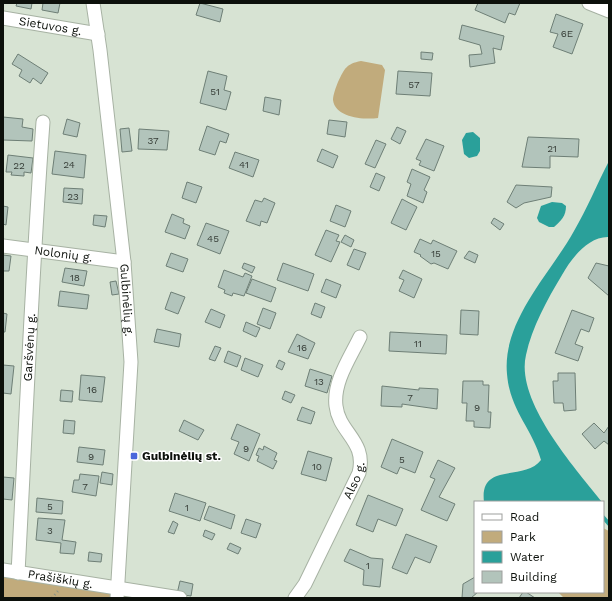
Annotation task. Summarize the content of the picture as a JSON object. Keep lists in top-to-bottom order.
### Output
{
  "streets": {
    "street": [
      "Sietuvos g.",
      "Nolonių g.",
      "Gulbinėlių g.",
      "Garšvėnų g.",
      "Also g.",
      "Prašiškių g."
    ]
  },
  "crossings": [
    ["Sietuvos g.", "Gulbinėlių g."],
    ["Nolonių g.", "Gulbinėlių g."],
    ["Nolonių g.", "Garšvėnų g."],
    ["Gulbinėlių g.", "Prašiškių g."],
    ["Garšvėnų g.", "Prašiškių g."]
  ],
  "places": {
    "transit": ["Gulbinėlių st."]
  },
  "house_numbers": [
    "6E",
    "57",
    "51",
    "37",
    "21",
    "24",
    "41",
    "22",
    "23",
    "45",
    "15",
    "18",
    "11",
    "16",
    "13",
    "16",
    "7",
    "9",
    "9",
    "9",
    "5",
    "10",
    "7",
    "5",
    "1",
    "3",
    "1"
  ],
  "legend": [
    "Road",
    "Park",
    "Water",
    "Building"
  ]
}
